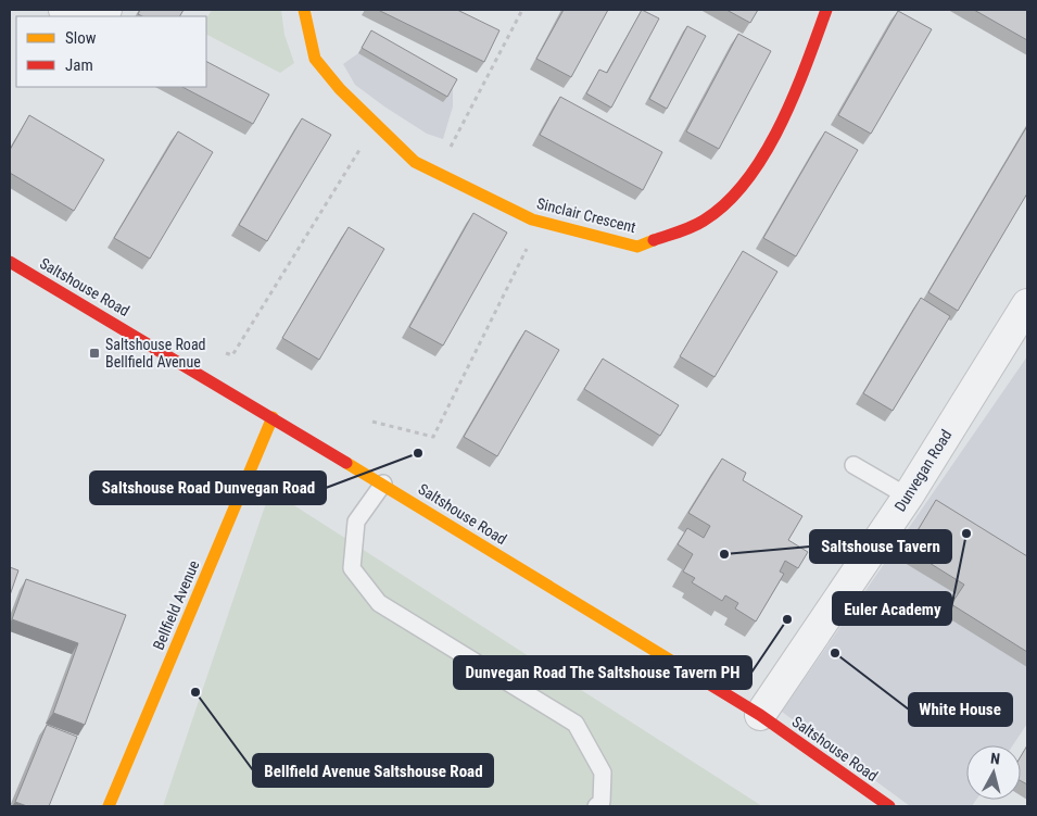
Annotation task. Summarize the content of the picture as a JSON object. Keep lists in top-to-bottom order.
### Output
{
  "streets": {
    "street": [
      "Sinclair Crescent",
      "Saltshouse Road",
      "Dunvegan Road",
      "Bellfield Avenue"
    ]
  },
  "crossings": [
    ["Saltshouse Road", "Dunvegan Road"],
    ["Saltshouse Road", "Bellfield Avenue"]
  ],
  "places": {
    "transit": ["Saltshouse Road Bellfield Avenue"],
    "other": [
      "Saltshouse Road Dunvegan Road",
      "Euler Academy",
      "Saltshouse Tavern",
      "Dunvegan Road The Saltshouse Tavern PH",
      "White House",
      "Bellfield Avenue Saltshouse Road"
    ]
  },
  "legend": ["Slow", "Jam"],
  "north": "top"
}
